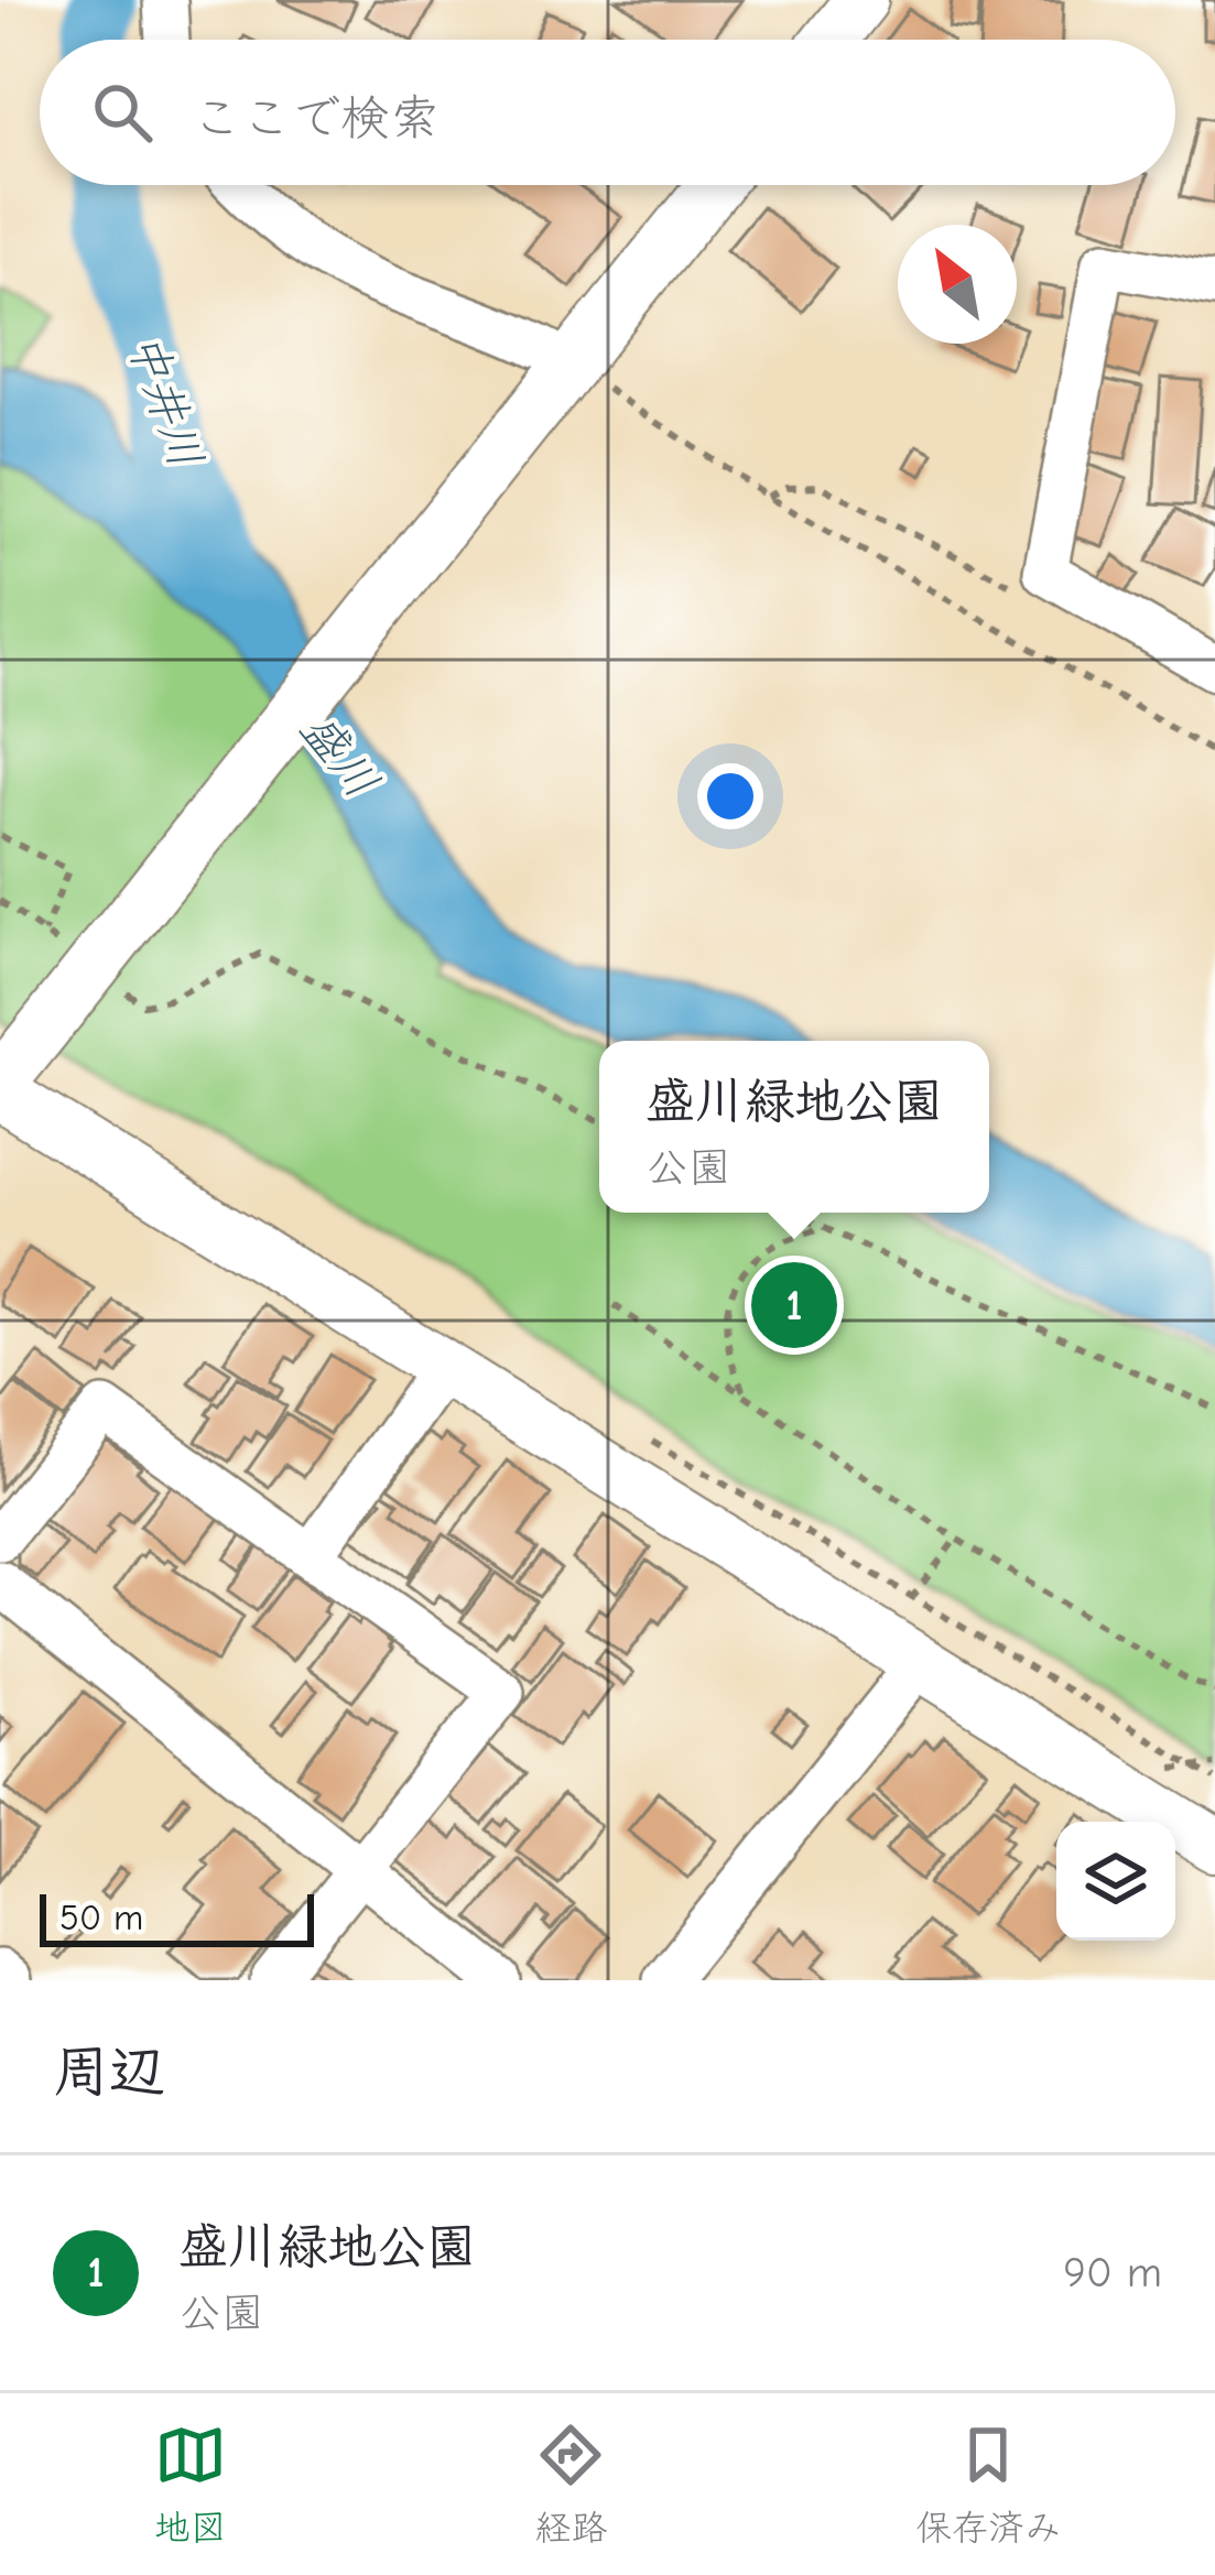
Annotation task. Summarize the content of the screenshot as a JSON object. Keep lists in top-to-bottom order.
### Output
{
  "water": ["中井川", "盛川"],
  "scale_bar": "50 m",
  "north": "top left",
  "page": {
    "search": "ここで検索",
    "popup": ["盛川緑地公園", "公園"],
    "pins": "1",
    "scale": "50 m",
    "heading": "周辺",
    "list": [
      {
        "mark": "1",
        "name": "盛川緑地公園",
        "note": "公園",
        "value": "90 m"
      }
    ],
    "nav": ["地図", "経路", "保存済み"]
  }
}
